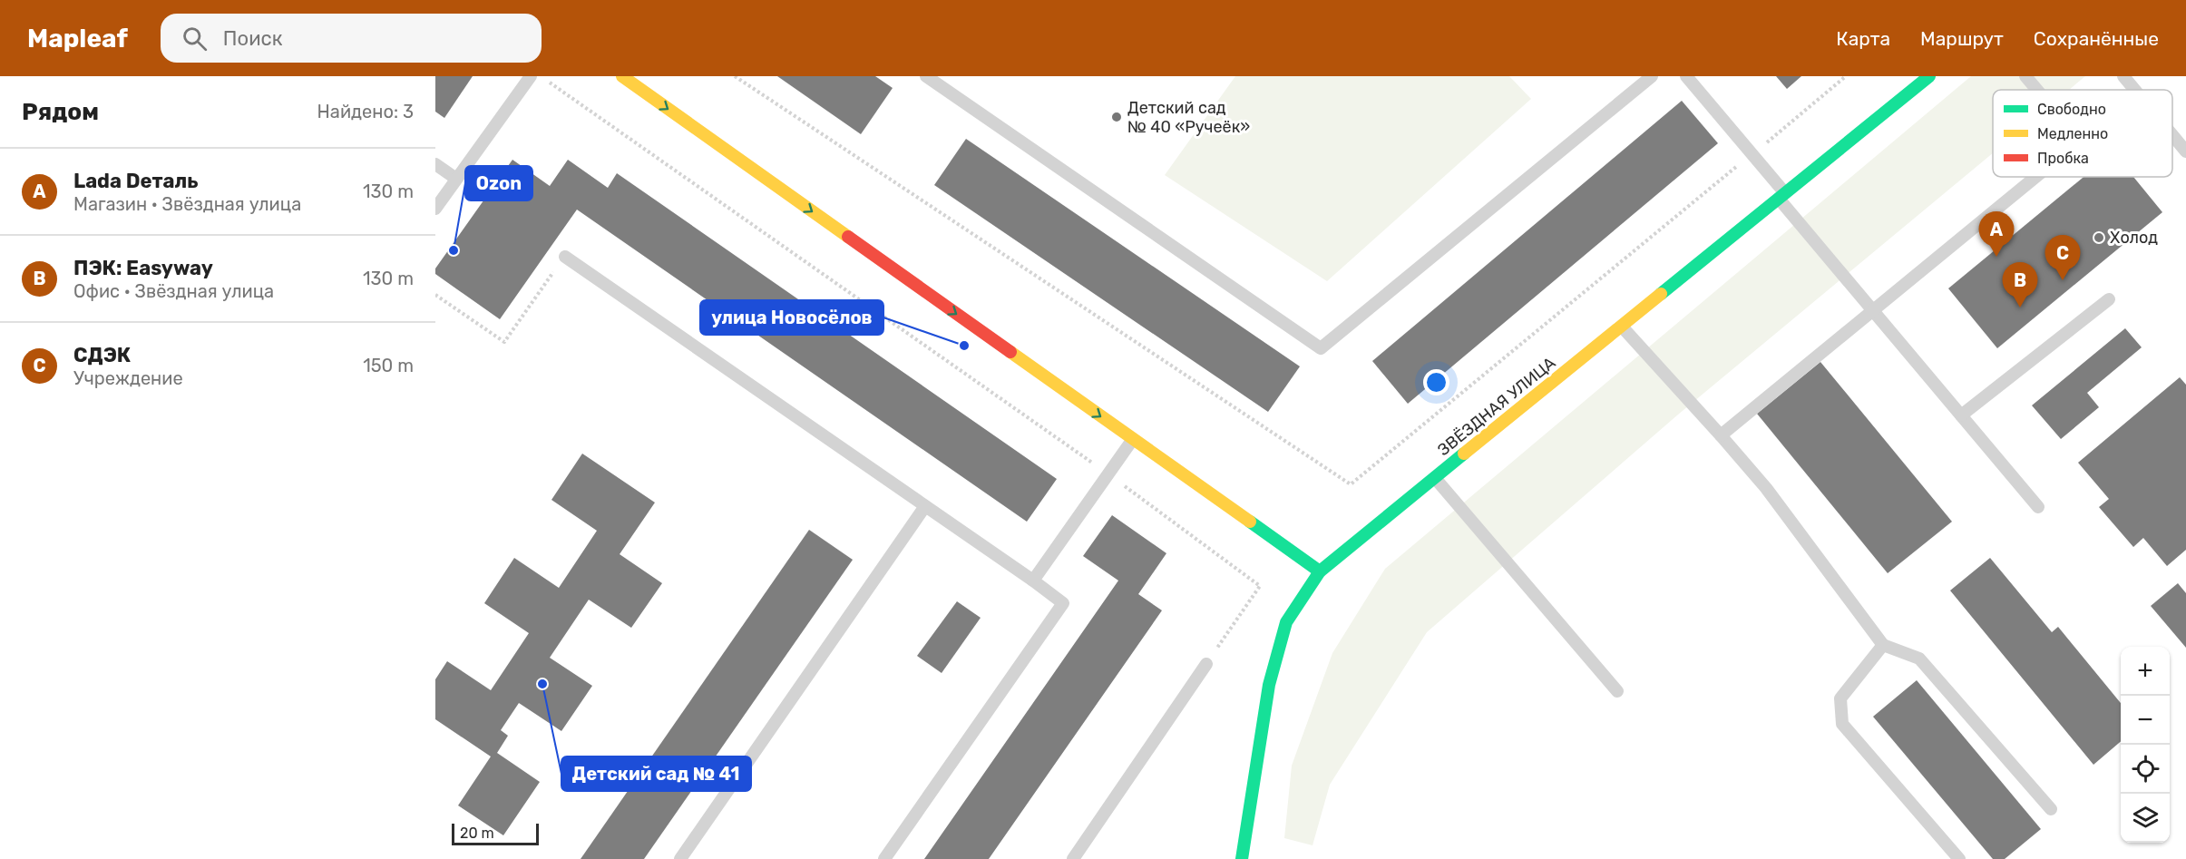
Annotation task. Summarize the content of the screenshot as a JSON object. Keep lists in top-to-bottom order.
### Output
{
  "streets": {
    "street": ["ЗВЁЗДНАЯ УЛИЦА"]
  },
  "places": [
    "Детский сад № 40 «Ручеёк»",
    "Холод",
    "Ozon",
    "улица Новосёлов",
    "Детский сад № 41"
  ],
  "legend": ["Свободно", "Медленно", "Пробка"],
  "scale_bar": "20 m",
  "page": {
    "header": "Mapleaf",
    "search": "Поиск",
    "nav": ["Карта", "Маршрут", "Сохранённые"],
    "heading": ["Рядом", "Найдено: 3"],
    "list": [
      {
        "mark": "A",
        "name": "Lada Dеталь",
        "note": "Магазин · Звёздная улица",
        "value": "130 m"
      },
      {
        "mark": "B",
        "name": "ПЭК: Easyway",
        "note": "Офис · Звёздная улица",
        "value": "130 m"
      },
      {
        "mark": "C",
        "name": "СДЭК",
        "note": "Учреждение",
        "value": "150 m"
      }
    ],
    "pins": ["A", "C", "B"],
    "map_buttons": ["+", "−"],
    "scale": "20 m"
  }
}
